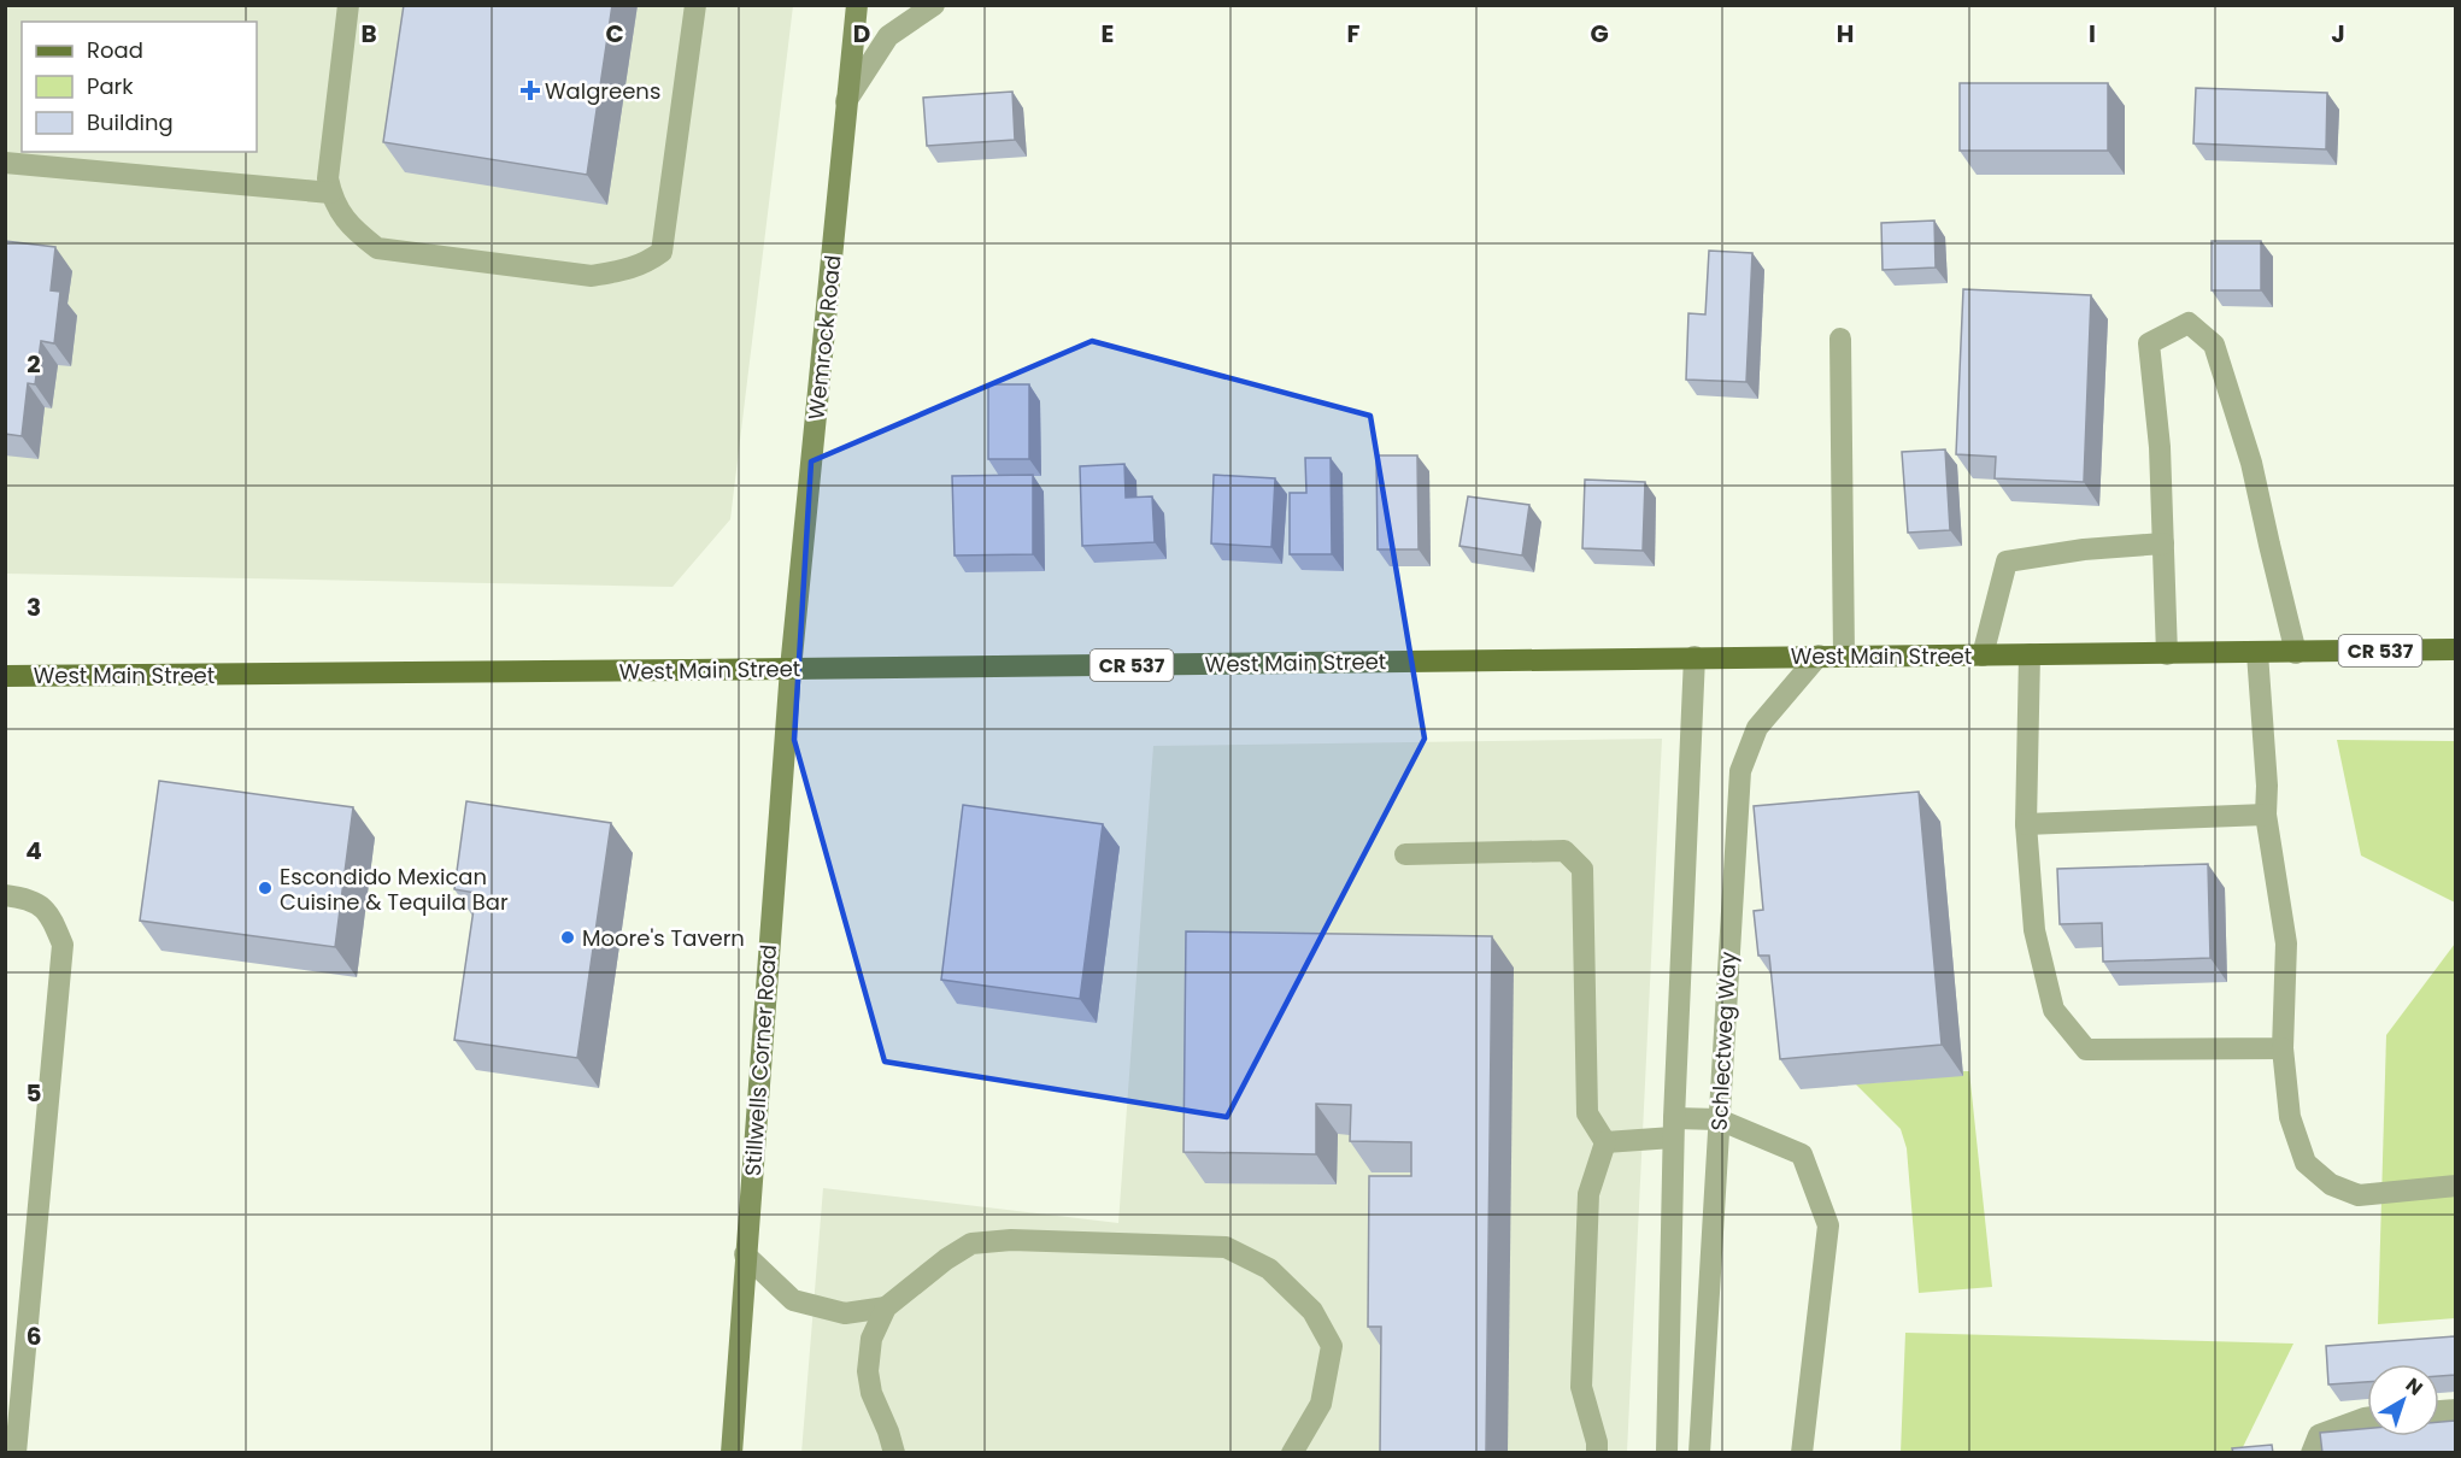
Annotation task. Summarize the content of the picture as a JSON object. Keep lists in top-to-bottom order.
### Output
{
  "streets": {
    "main road": ["CR 537", "West Main Street"],
    "street": ["Wemrock Road", "Schlectweg Way", "Stillwells Corner Road"]
  },
  "crossings": [
    ["Wemrock Road", "West Main Street"],
    ["Wemrock Road", "Stillwells Corner Road"],
    ["West Main Street", "Schlectweg Way"],
    ["West Main Street", "Stillwells Corner Road"]
  ],
  "places": {
    "health": ["Walgreens"],
    "other": ["Escondido Mexican Cuisine & Tequila Bar", "Moore's Tavern"]
  },
  "legend": ["Road", "Park", "Building"],
  "north": "top right",
  "grid": {
    "columns": [
      "B",
      "C",
      "D",
      "E",
      "F",
      "G",
      "H",
      "I",
      "J"
    ],
    "rows": [
      "2",
      "3",
      "4",
      "5",
      "6"
    ]
  }
}
